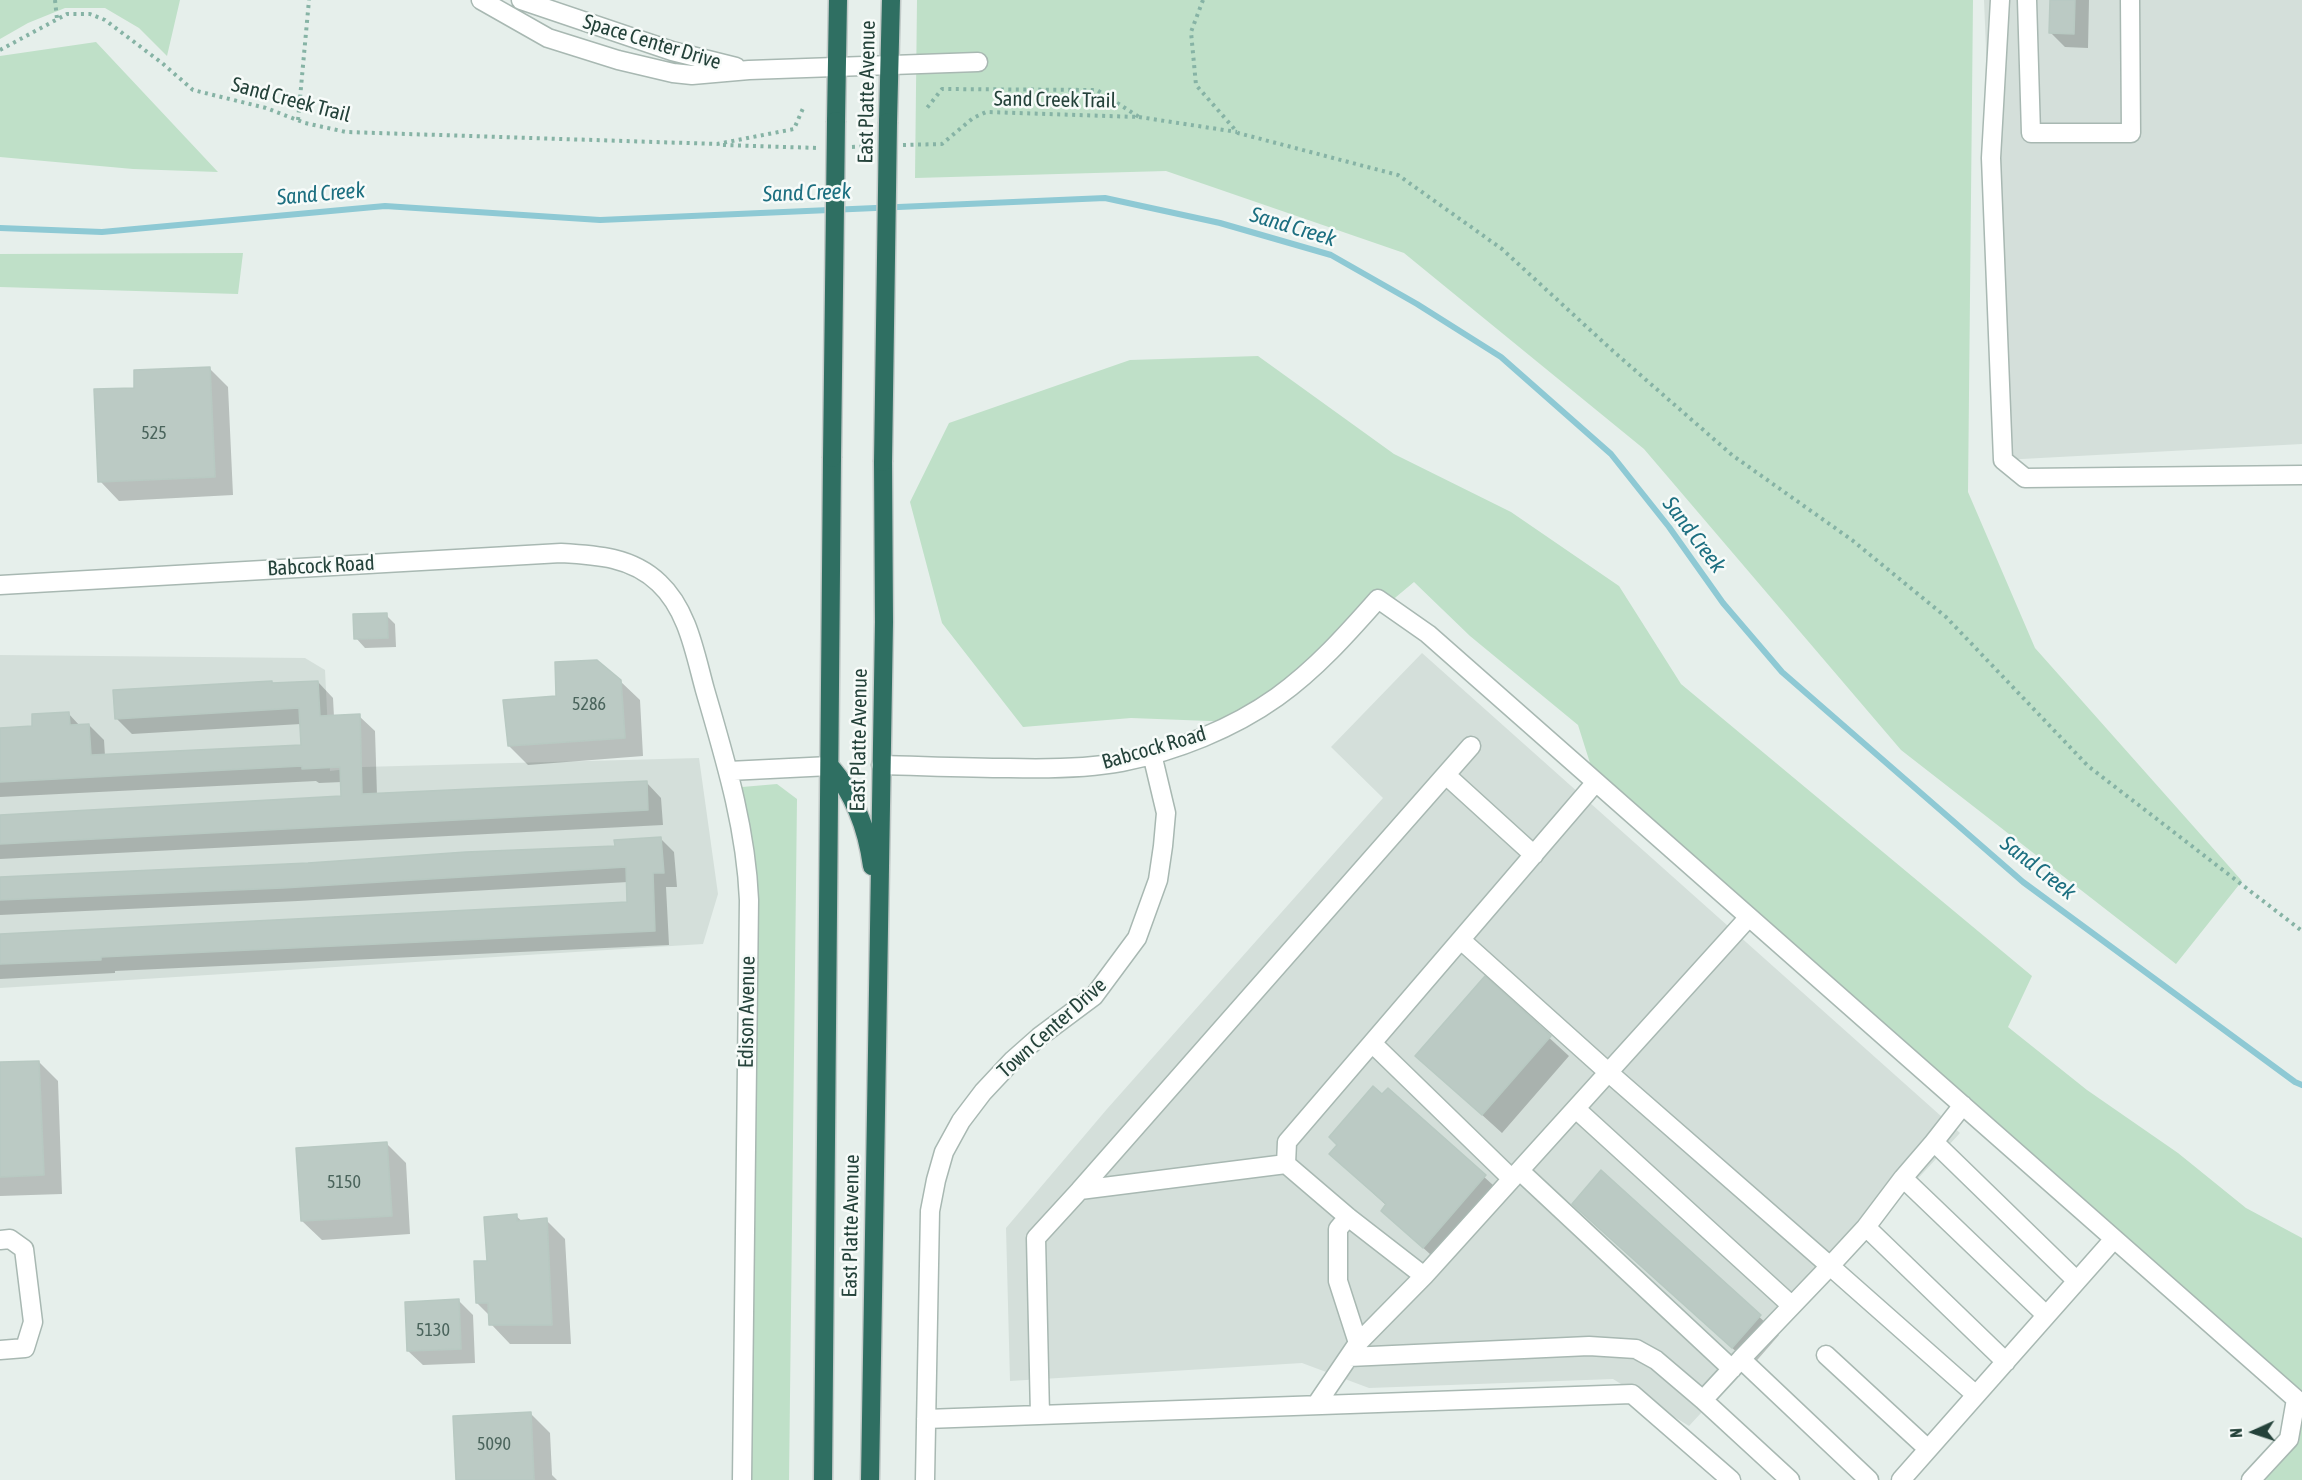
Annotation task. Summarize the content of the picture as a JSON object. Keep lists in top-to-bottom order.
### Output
{
  "streets": {
    "highway": ["East Platte Avenue"],
    "street": [
      "Space Center Drive",
      "Babcock Road",
      "Edison Avenue",
      "Town Center Drive"
    ],
    "path": ["Sand Creek Trail"]
  },
  "crossings": [
    ["Space Center Drive", "East Platte Avenue"],
    ["East Platte Avenue", "Babcock Road"],
    ["Babcock Road", "Edison Avenue"],
    ["Babcock Road", "Town Center Drive"]
  ],
  "water": ["Sand Creek"],
  "house_numbers": [
    "525",
    "5286",
    "5150",
    "5130",
    "5090"
  ],
  "north": "left"
}
